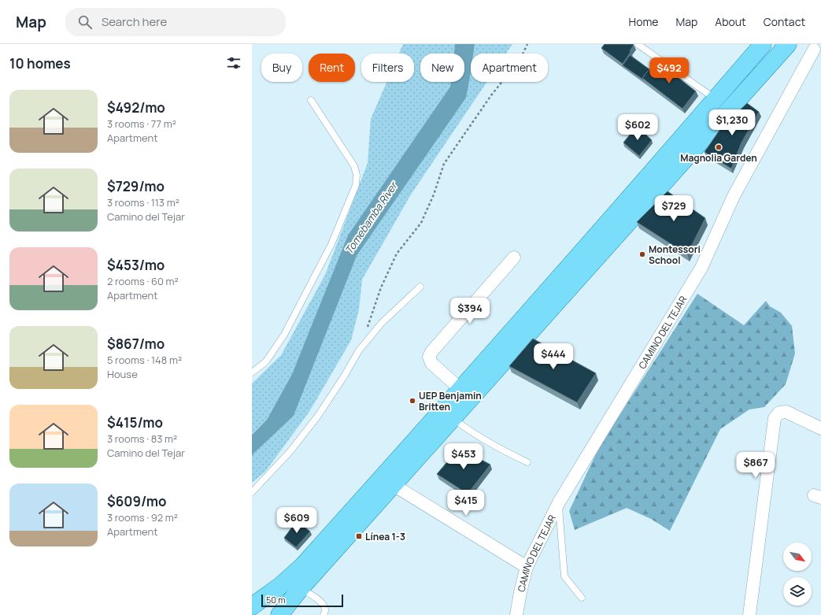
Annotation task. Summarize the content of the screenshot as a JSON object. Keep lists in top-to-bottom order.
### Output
{
  "streets": {
    "street": ["CAMINO DEL TEJAR"]
  },
  "water": ["Tomebamba River"],
  "places": {
    "other": ["Magnolia Garden", "Montessori School", "UEP Benjamin Britten"],
    "transit": ["Línea 1-3"]
  },
  "scale_bar": "50 m",
  "north": "bottom right",
  "page": {
    "header": "Map",
    "search": "Search here",
    "nav": [
      "Home",
      "Map",
      "About",
      "Contact"
    ],
    "heading": "10 homes",
    "chip": [
      "Buy",
      "Rent",
      "Filters",
      "New",
      "Apartment"
    ],
    "price": [
      "$492",
      "$1,230",
      "$602",
      "$729",
      "$394",
      "$444",
      "$453",
      "$867",
      "$415",
      "$609"
    ],
    "list": [
      {
        "name": "$492/mo",
        "note": "3 rooms · 77 m² · Apartment"
      },
      {
        "name": "$729/mo",
        "note": "3 rooms · 113 m² · Camino del Tejar"
      },
      {
        "name": "$453/mo",
        "note": "2 rooms · 60 m² · Apartment"
      },
      {
        "name": "$867/mo",
        "note": "5 rooms · 148 m² · House"
      },
      {
        "name": "$415/mo",
        "note": "3 rooms · 83 m² · Camino del Tejar"
      },
      {
        "name": "$609/mo",
        "note": "3 rooms · 92 m² · Apartment"
      }
    ],
    "scale": "50 m"
  }
}
